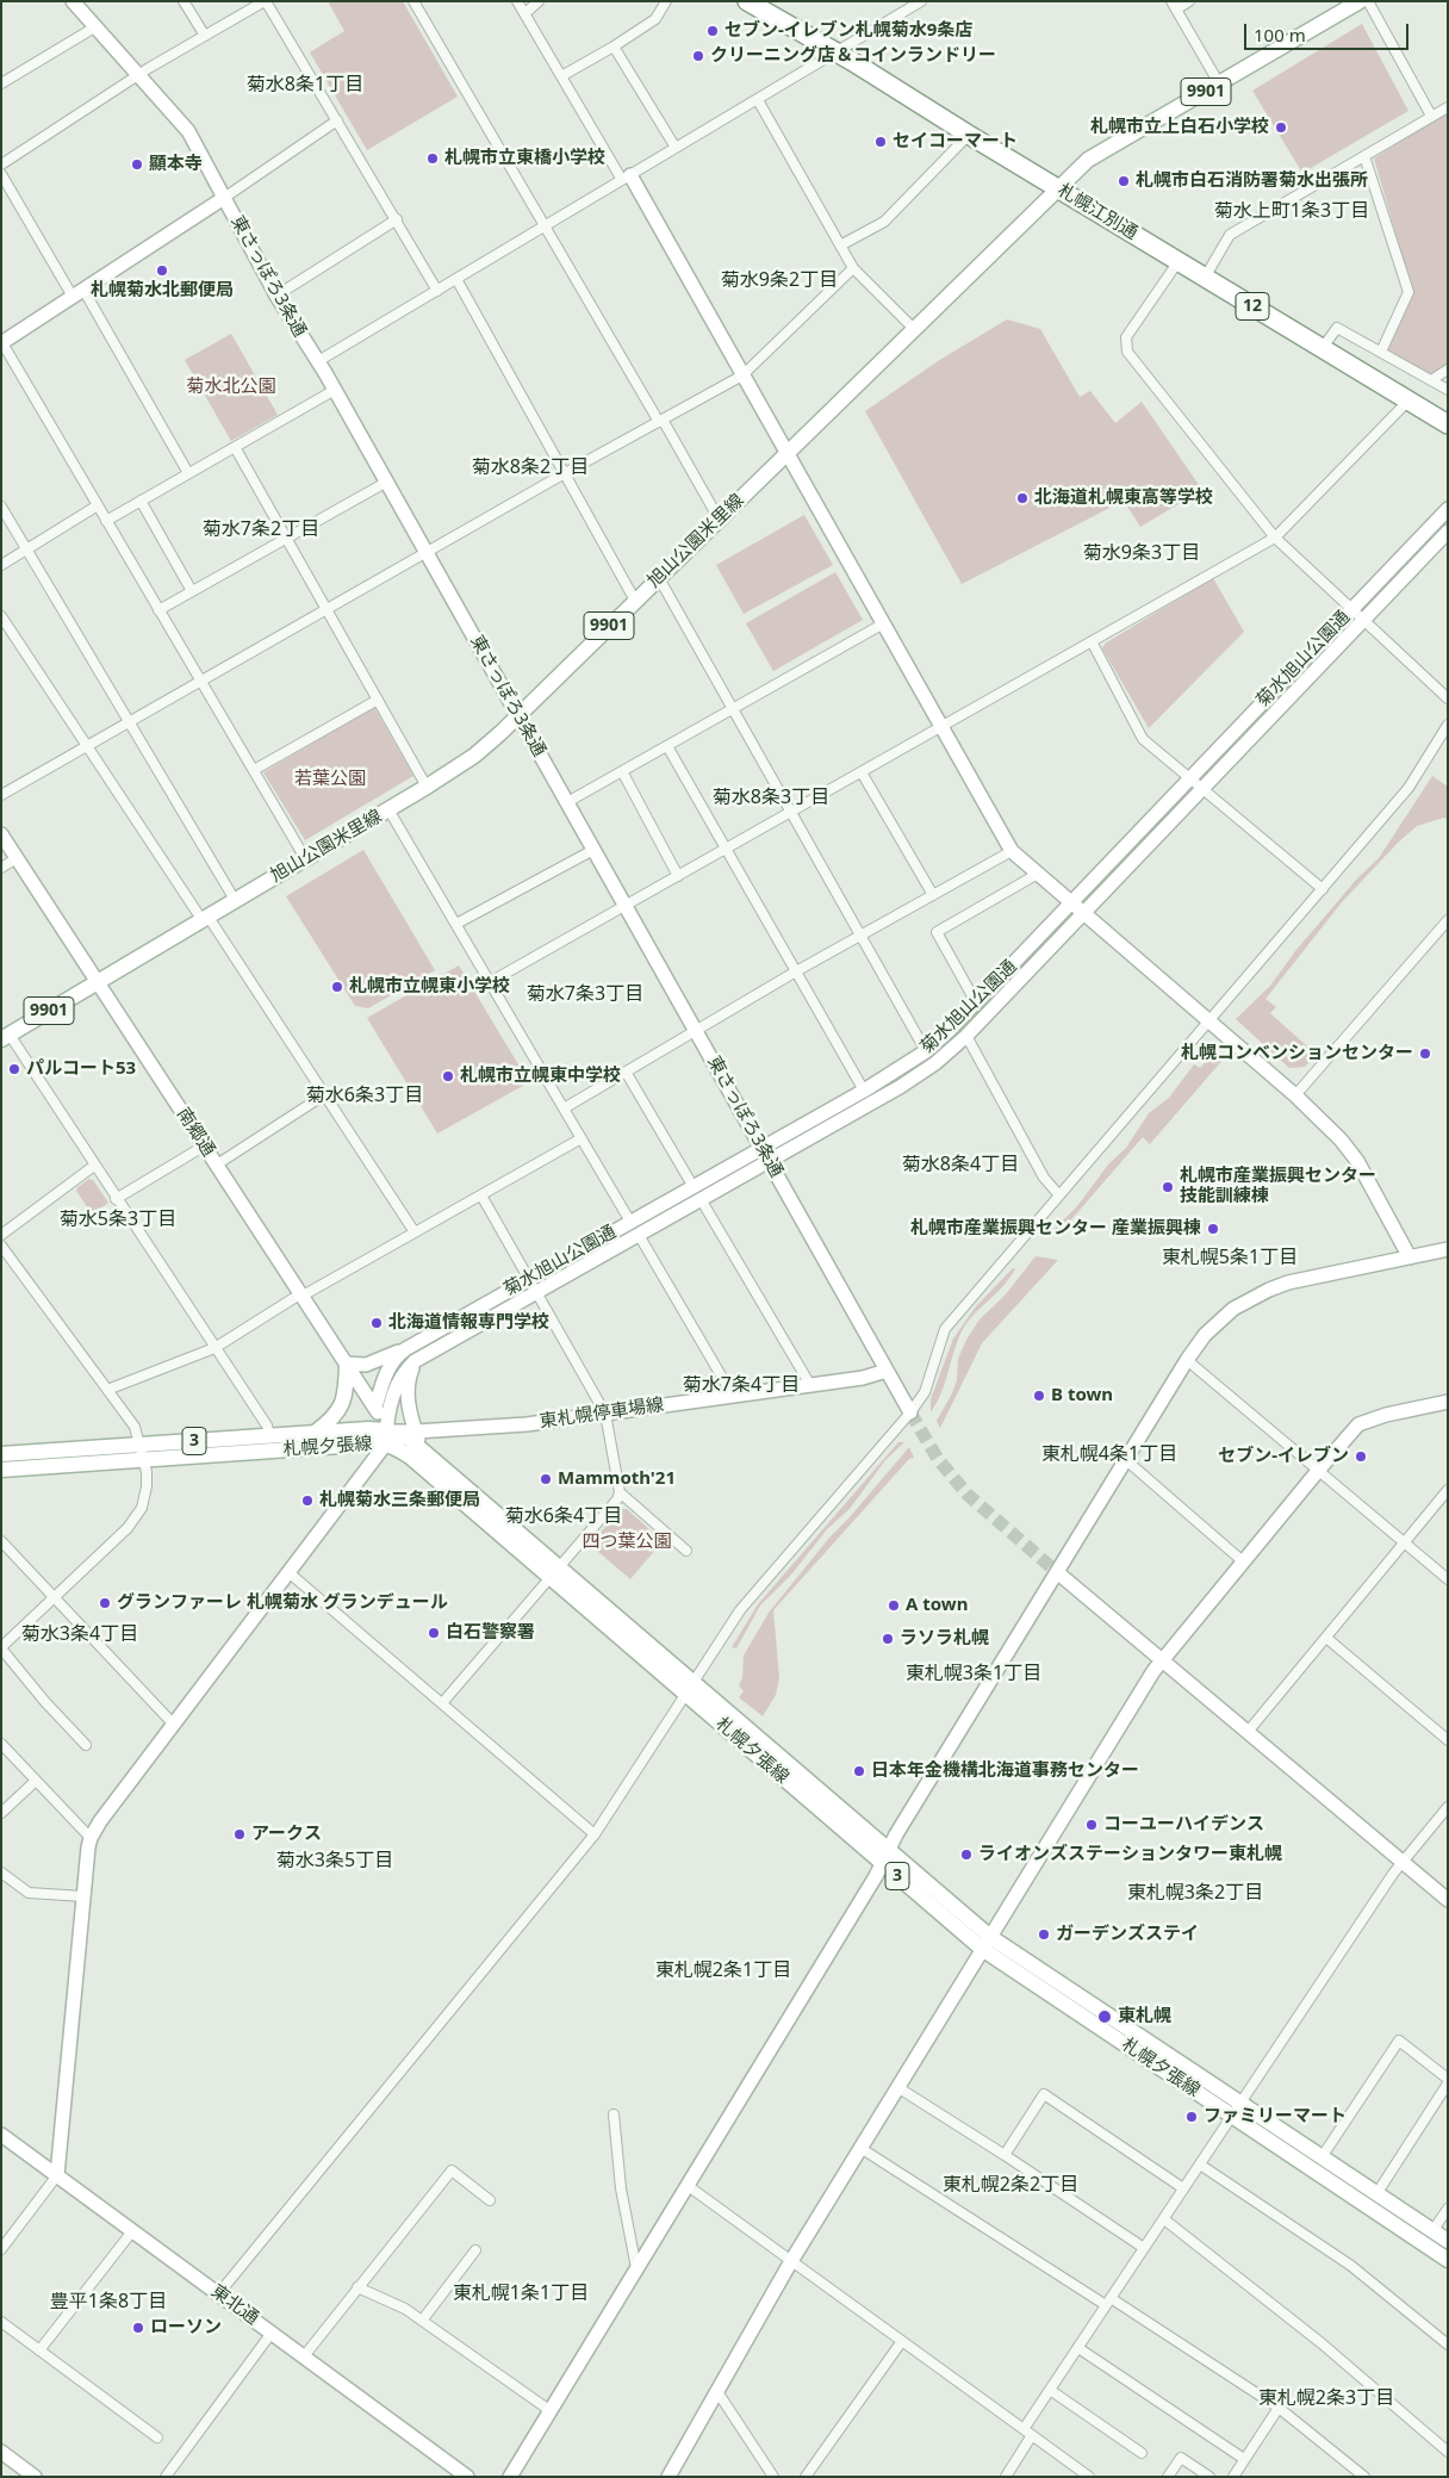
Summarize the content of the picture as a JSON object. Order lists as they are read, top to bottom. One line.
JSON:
{"streets":{"highway":["札幌江別通","12"],"main road":["9901","旭山公園米里線","3","札幌夕張線"],"street":["東さっぽろ3条通","菊水旭山公園通","南郷通","東札幌停車場線","東北通"]},"crossings":[["札幌江別通","旭山公園米里線"],["東さっぽろ3条通","旭山公園米里線"],["東さっぽろ3条通","菊水旭山公園通"],["東さっぽろ3条通","東札幌停車場線"],["旭山公園米里線","南郷通"],["菊水旭山公園通","南郷通"],["菊水旭山公園通","東札幌停車場線"],["菊水旭山公園通","札幌夕張線"],["南郷通","東札幌停車場線"],["南郷通","札幌夕張線"],["東札幌停車場線","札幌夕張線"]],"districts":["菊水8条1丁目","菊水上町1条3丁目","菊水9条2丁目","菊水8条2丁目","菊水7条2丁目","菊水9条3丁目","菊水8条3丁目","菊水7条3丁目","菊水6条3丁目","菊水8条4丁目","菊水5条3丁目","東札幌5条1丁目","菊水7条4丁目","東札幌4条1丁目","菊水6条4丁目","菊水3条4丁目","東札幌3条1丁目","菊水3条5丁目","東札幌3条2丁目","東札幌2条1丁目","東札幌2条2丁目","東札幌1条1丁目","豊平1条8丁目","東札幌2条3丁目"],"parks":["菊水北公園","若葉公園","四つ葉公園"],"places":["セブン-イレブン札幌菊水9条店","クリーニング店＆コインランドリー","札幌市立上白石小学校","セイコーマート","札幌市立東橋小学校","顯本寺","札幌市白石消防署菊水出張所","札幌菊水北郵便局","北海道札幌東高等学校","札幌市立幌東小学校","札幌コンベンションセンター","パルコート53","札幌市立幌東中学校","札幌市産業振興センター 技能訓練棟","札幌市産業振興センター 産業振興棟","北海道情報専門学校","B town","セブン-イレブン","Mammoth'21","札幌菊水三条郵便局","グランファーレ 札幌菊水 グランデュール","A town","白石警察署","ラソラ札幌","日本年金機構北海道事務センター","コーユーハイデンス","アークス","ライオンズステーションタワー東札幌","ガーデンズステイ","東札幌","ファミリーマート","ローソン"],"scale_bar":"100 m"}
